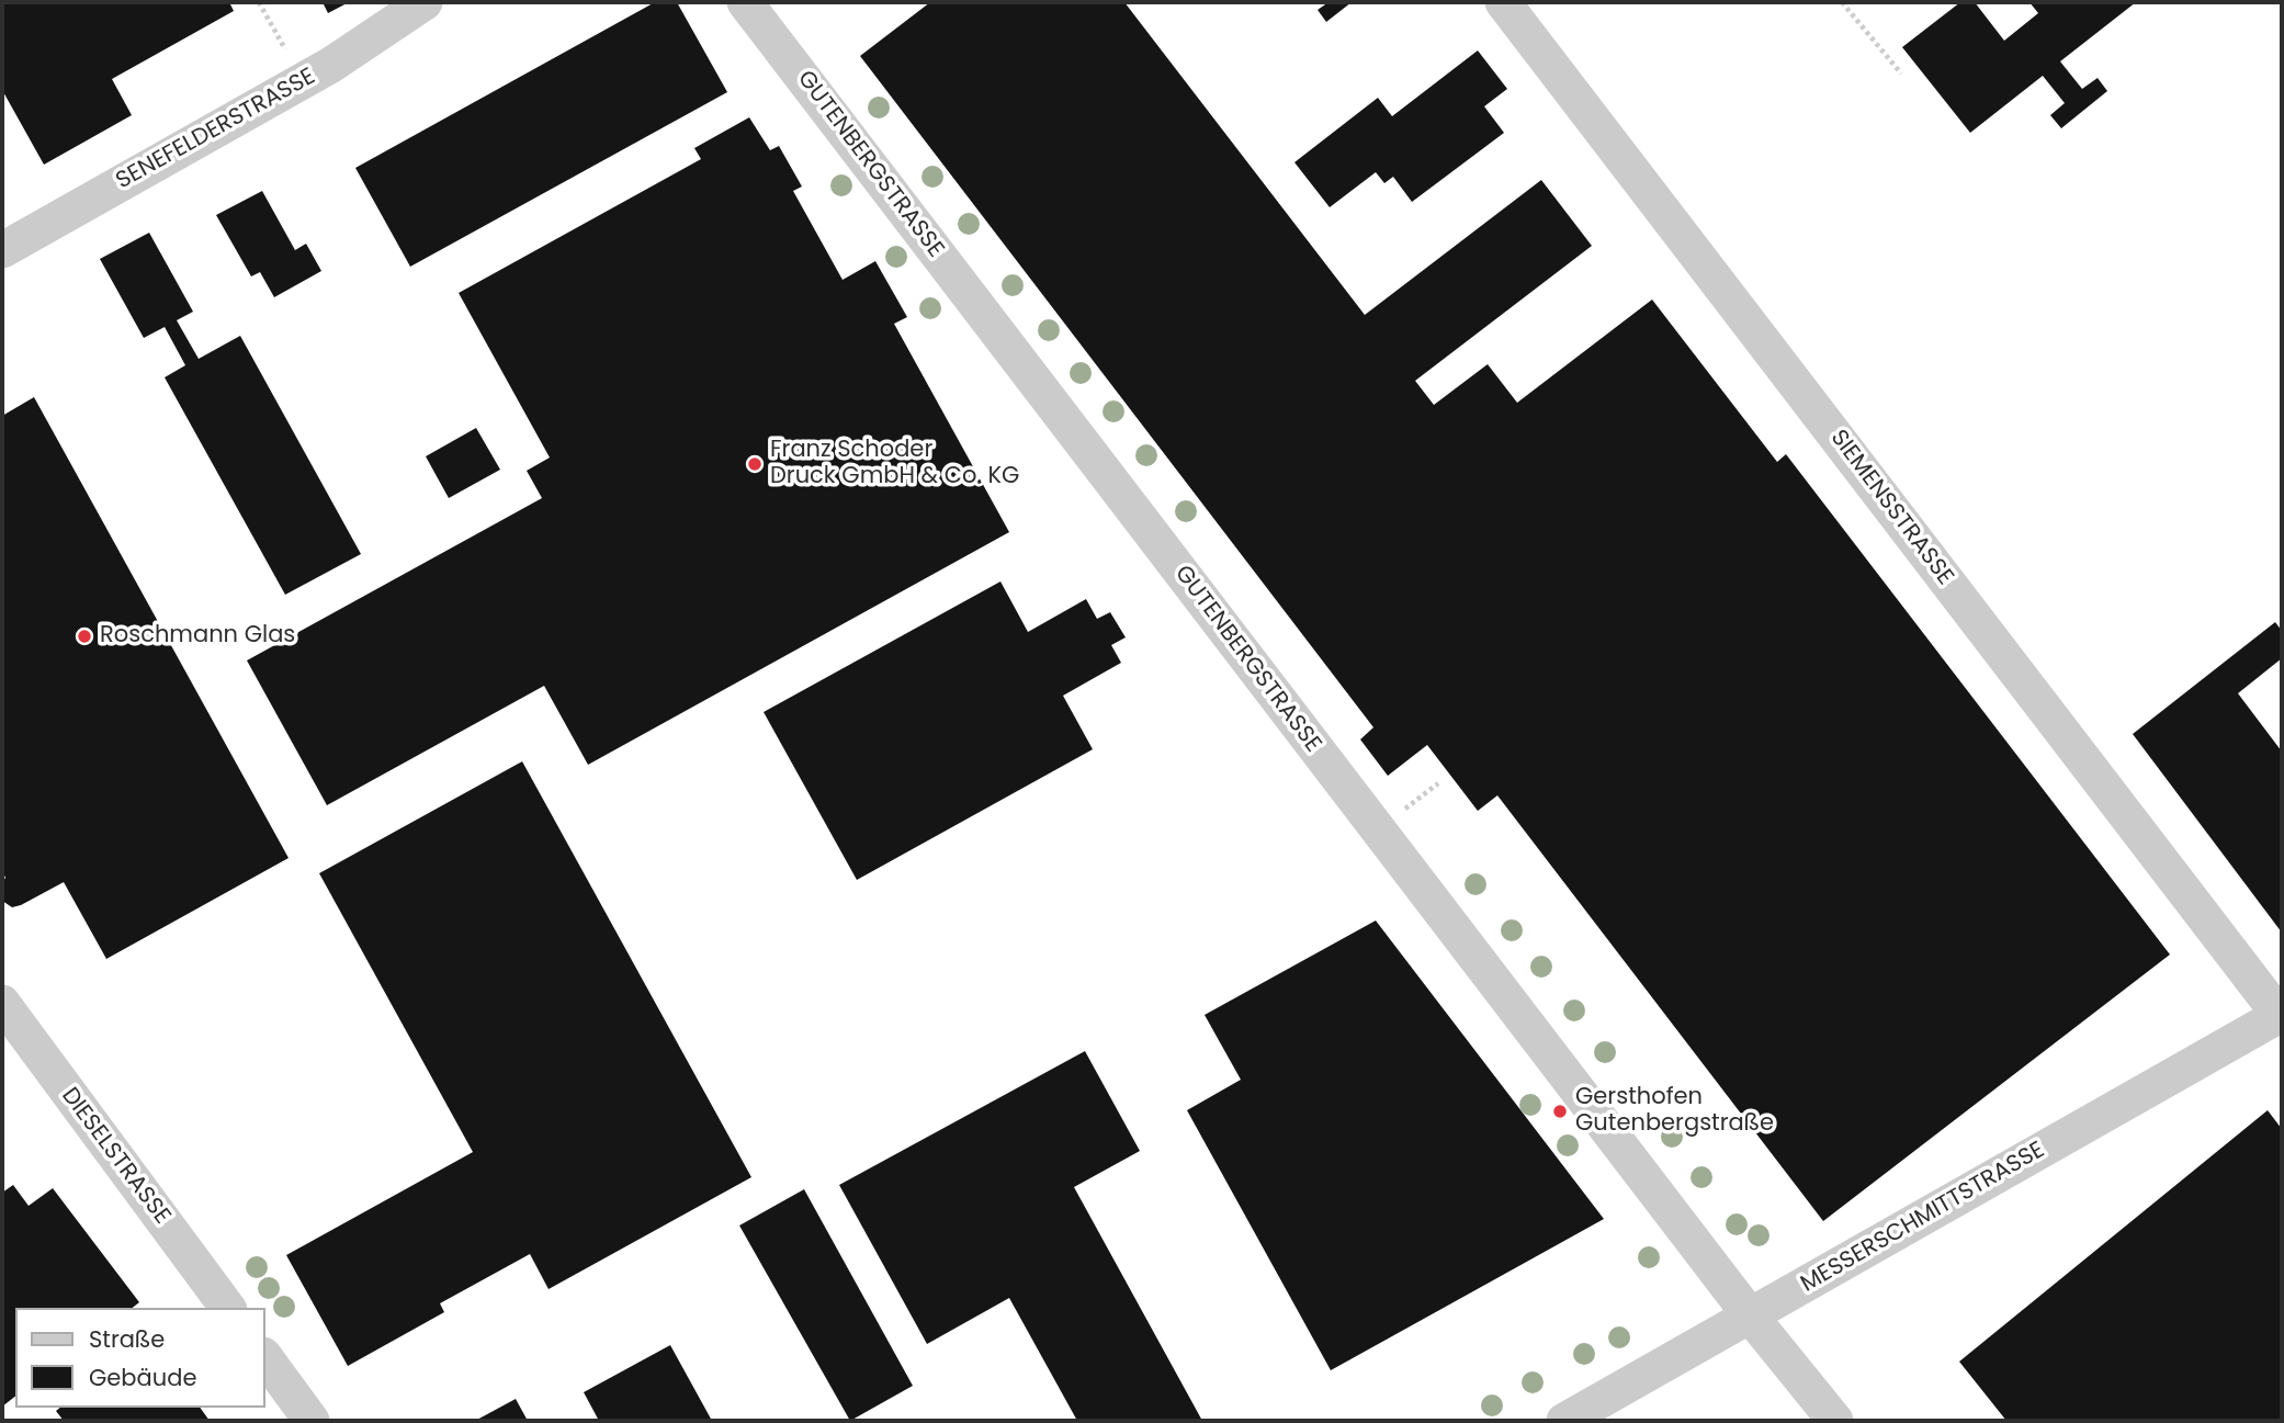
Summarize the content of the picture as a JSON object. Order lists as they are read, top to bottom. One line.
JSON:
{"streets":{"street":["SENEFELDERSTRASSE","GUTENBERGSTRASSE","SIEMENSSTRASSE","DIESELSTRASSE","MESSERSCHMITTSTRASSE"]},"crossings":[["GUTENBERGSTRASSE","MESSERSCHMITTSTRASSE"],["SIEMENSSTRASSE","MESSERSCHMITTSTRASSE"]],"places":["Franz Schoder Druck GmbH & Co. KG","Roschmann Glas","Gersthofen Gutenbergstraße"],"legend":["Straße","Gebäude"]}
